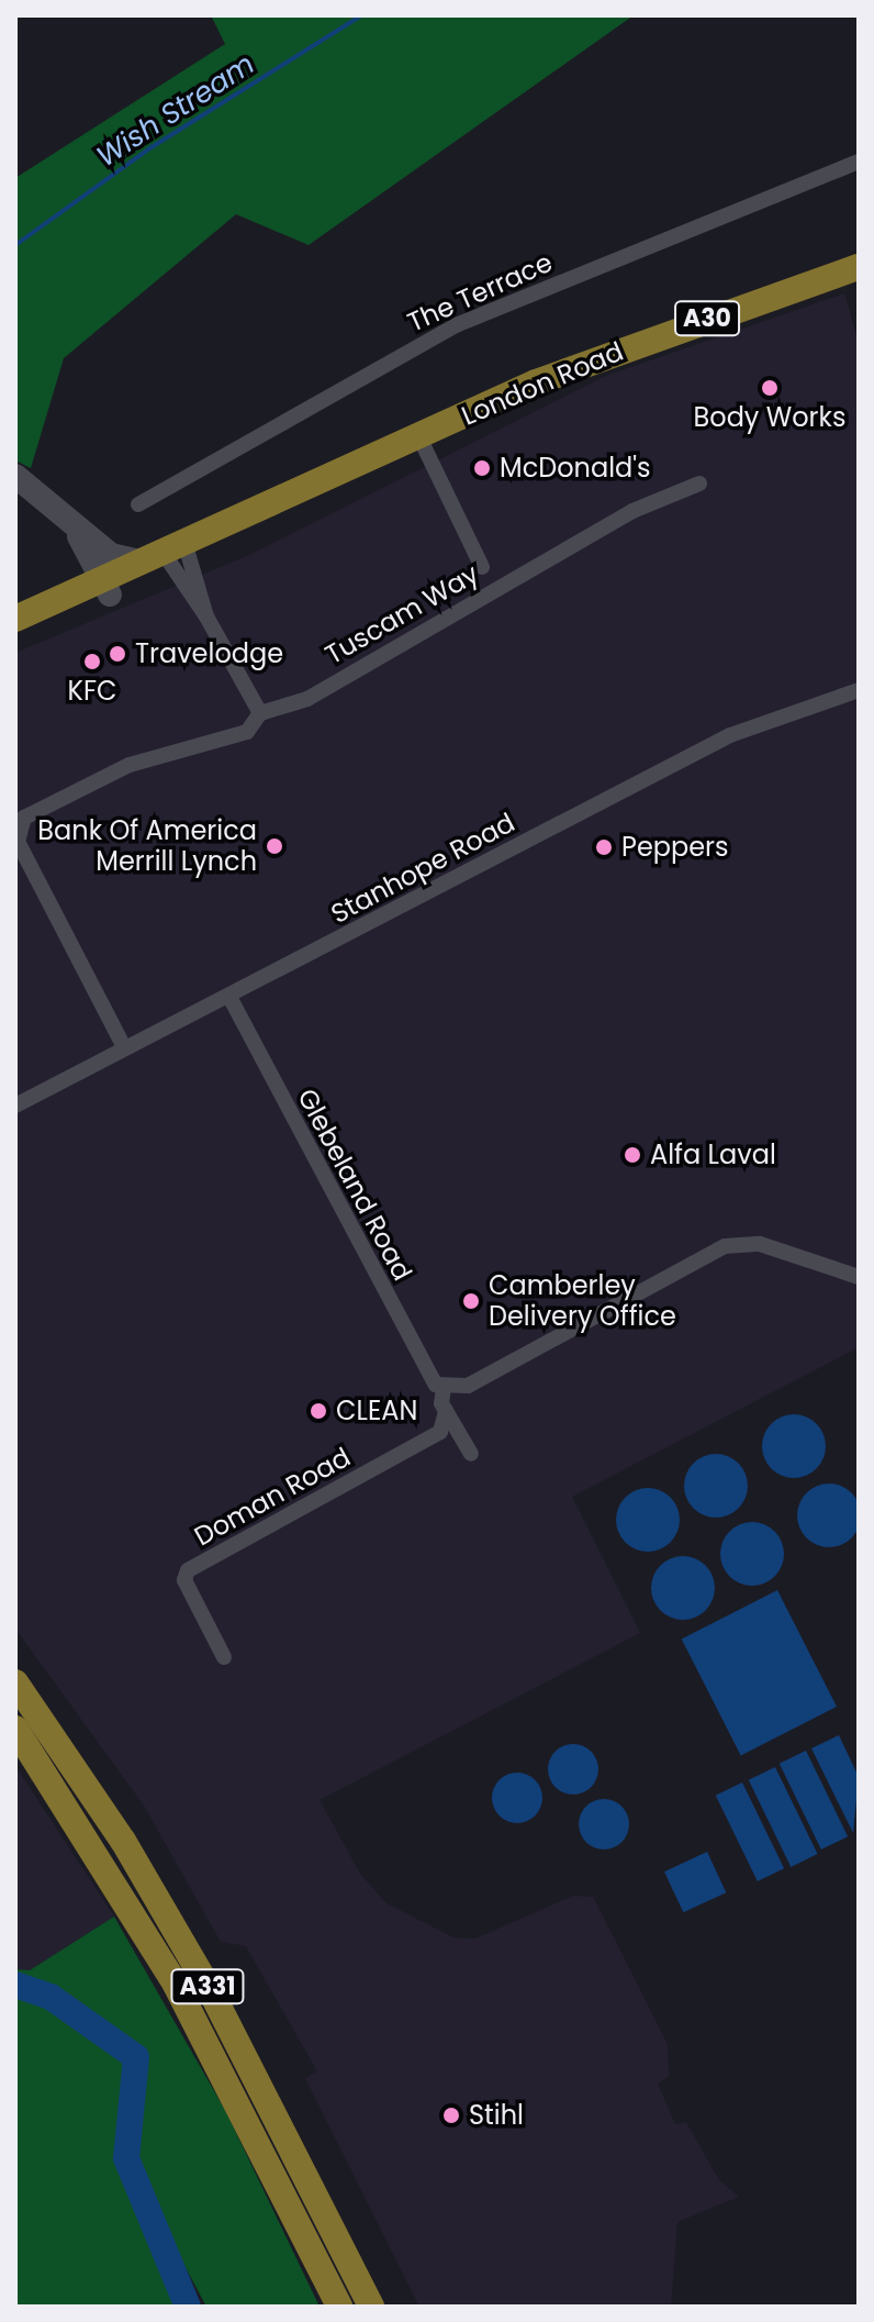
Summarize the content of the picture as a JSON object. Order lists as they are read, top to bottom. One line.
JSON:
{"streets":{"main road":["A30","London Road","A331"],"street":["The Terrace","Tuscam Way","Stanhope Road","Glebeland Road","Doman Road"]},"crossings":[["Tuscam Way","Stanhope Road"],["Stanhope Road","Glebeland Road"]],"water":["Wish Stream"],"places":["Body Works","McDonald's","Travelodge","KFC","Bank Of America Merrill Lynch","Peppers","Alfa Laval","Camberley Delivery Office","CLEAN","Stihl"]}
